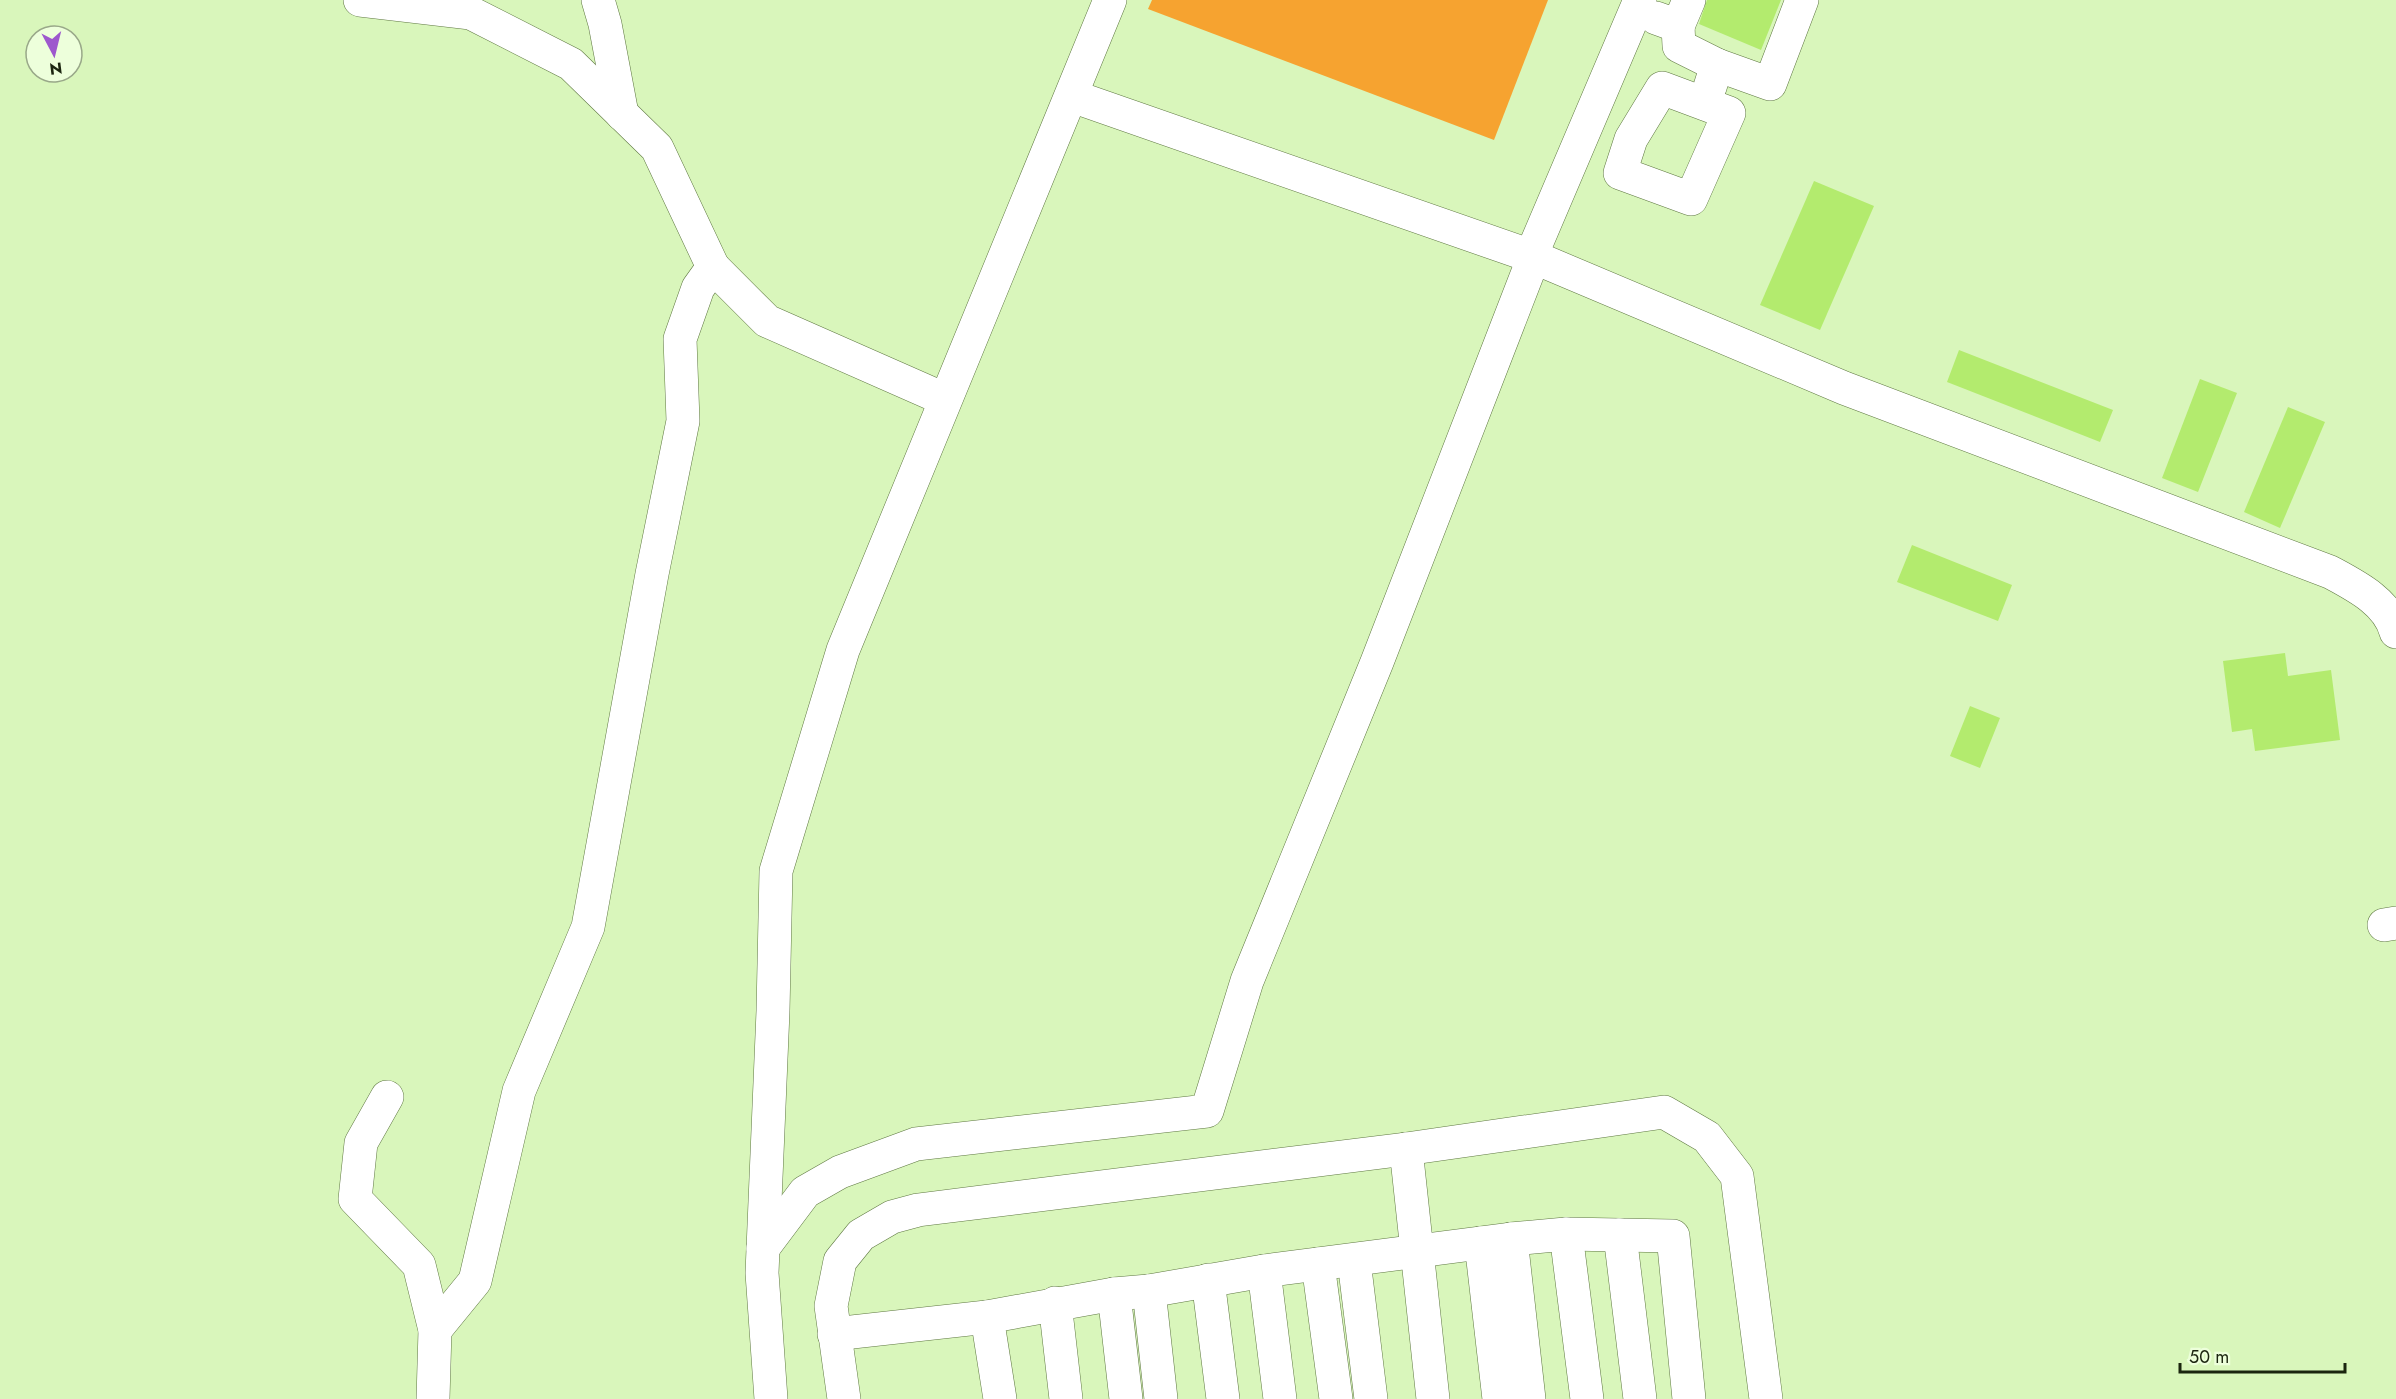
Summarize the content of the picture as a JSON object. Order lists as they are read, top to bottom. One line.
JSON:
{"scale_bar":"50 m","north":"bottom"}
